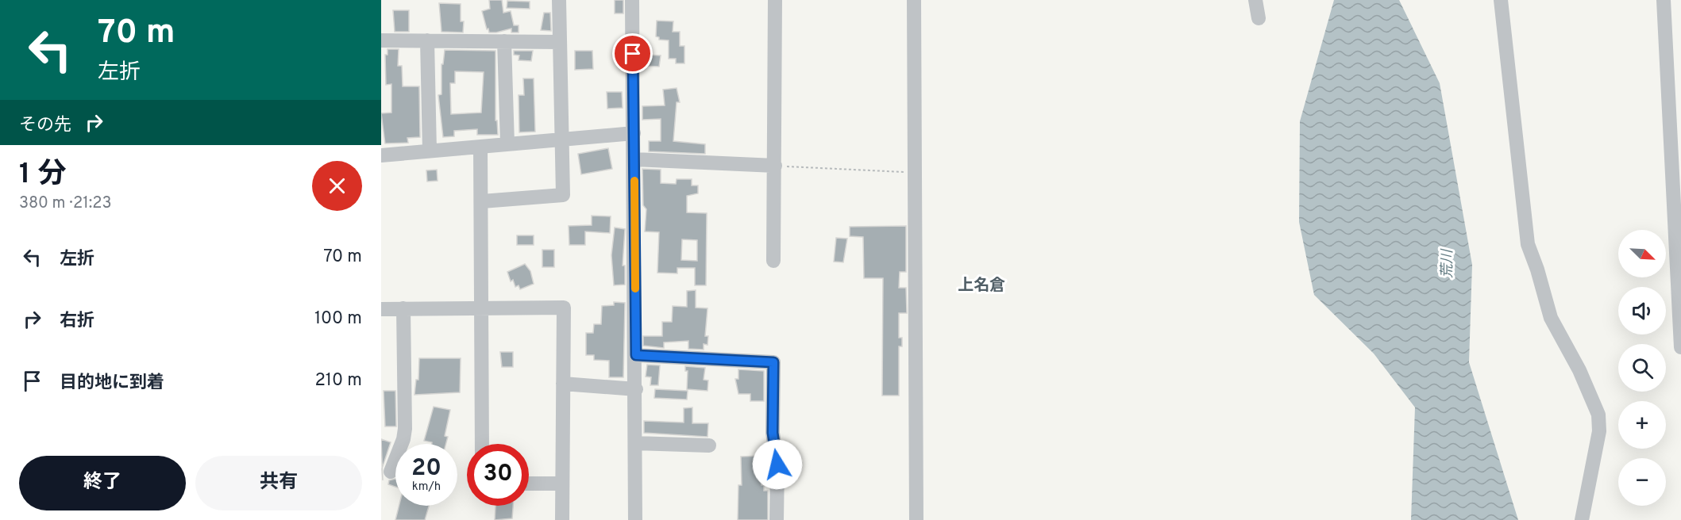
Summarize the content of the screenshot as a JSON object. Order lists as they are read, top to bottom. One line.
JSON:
{"districts":["上名倉"],"water":["荒川"],"north":"bottom right","page":{"turn":["70 m","左折"],"then":"その先","heading":["1 分","380 m · 21:23"],"list":[{"name":"左折","value":"70 m"},{"name":"右折","value":"100 m"},{"name":"目的地に到着","value":"210 m"}],"map_buttons":["+","−"],"speed":"20 km/h","limit":"30","buttons":["終了","共有"]}}
